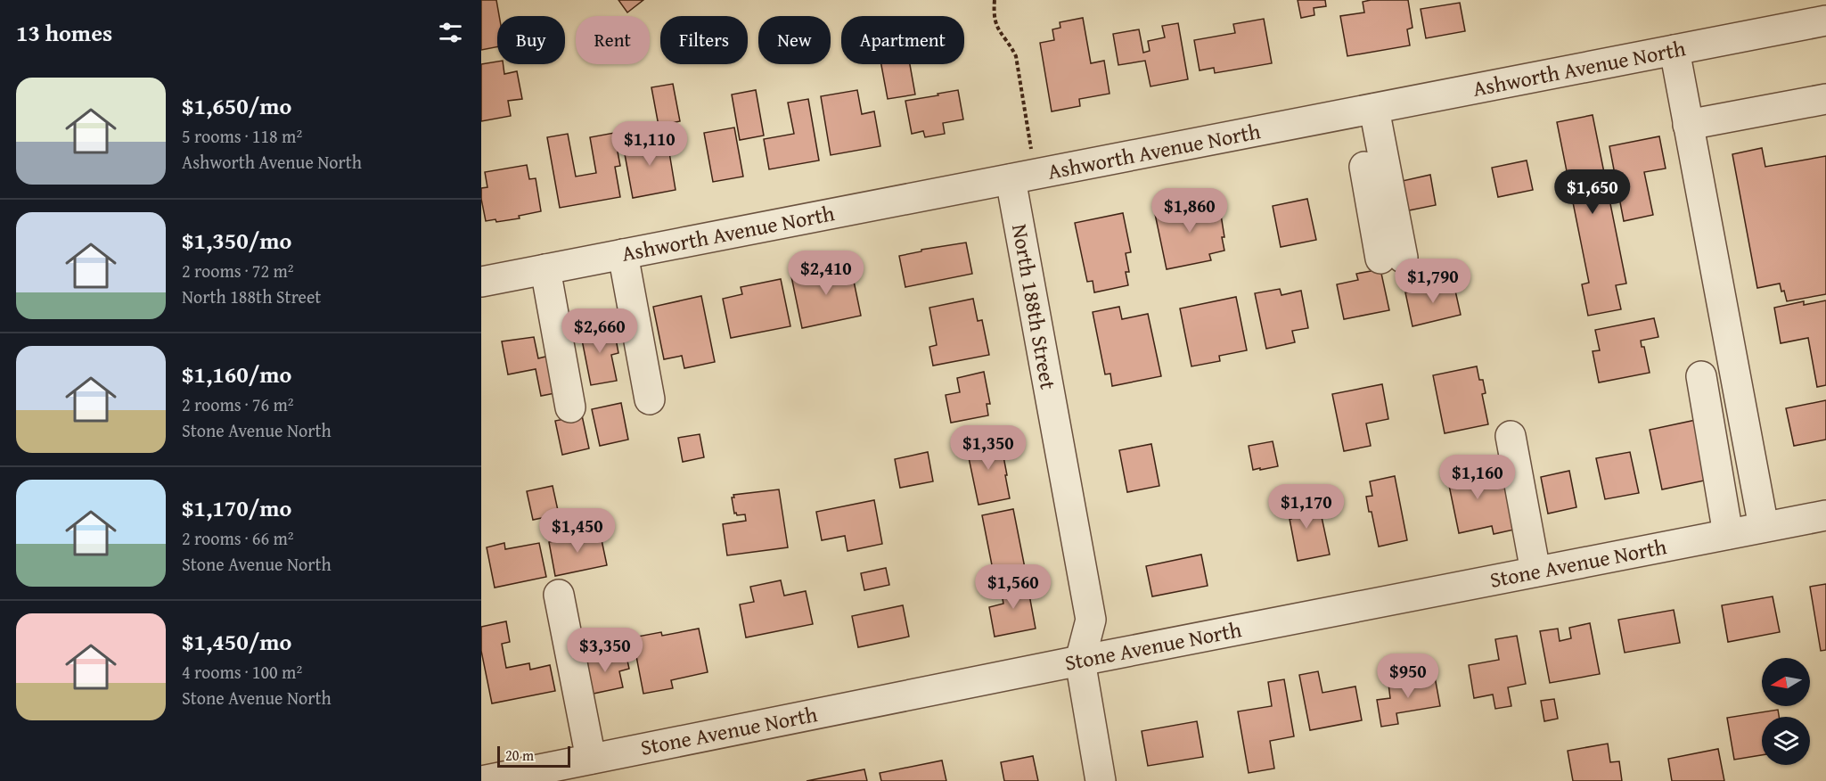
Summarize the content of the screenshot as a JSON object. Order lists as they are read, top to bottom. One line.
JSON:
{"streets":{"street":["Ashworth Avenue North","North 188th Street","Stone Avenue North"]},"crossings":[["Ashworth Avenue North","North 188th Street"],["North 188th Street","Stone Avenue North"]],"scale_bar":"20 m","north":"left","page":{"heading":"13 homes","chip":["Buy","Rent","Filters","New","Apartment"],"list":[{"name":"$1,650/mo","note":"5 rooms · 118 m² · Ashworth Avenue North"},{"name":"$1,350/mo","note":"2 rooms · 72 m² · North 188th Street"},{"name":"$1,160/mo","note":"2 rooms · 76 m² · Stone Avenue North"},{"name":"$1,170/mo","note":"2 rooms · 66 m² · Stone Avenue North"},{"name":"$1,450/mo","note":"4 rooms · 100 m² · Stone Avenue North"}],"price":["$1,110","$1,650","$1,860","$2,410","$1,790","$2,660","$1,350","$1,160","$1,170","$1,450","$1,560","$3,350","$950"],"scale":"20 m"}}
